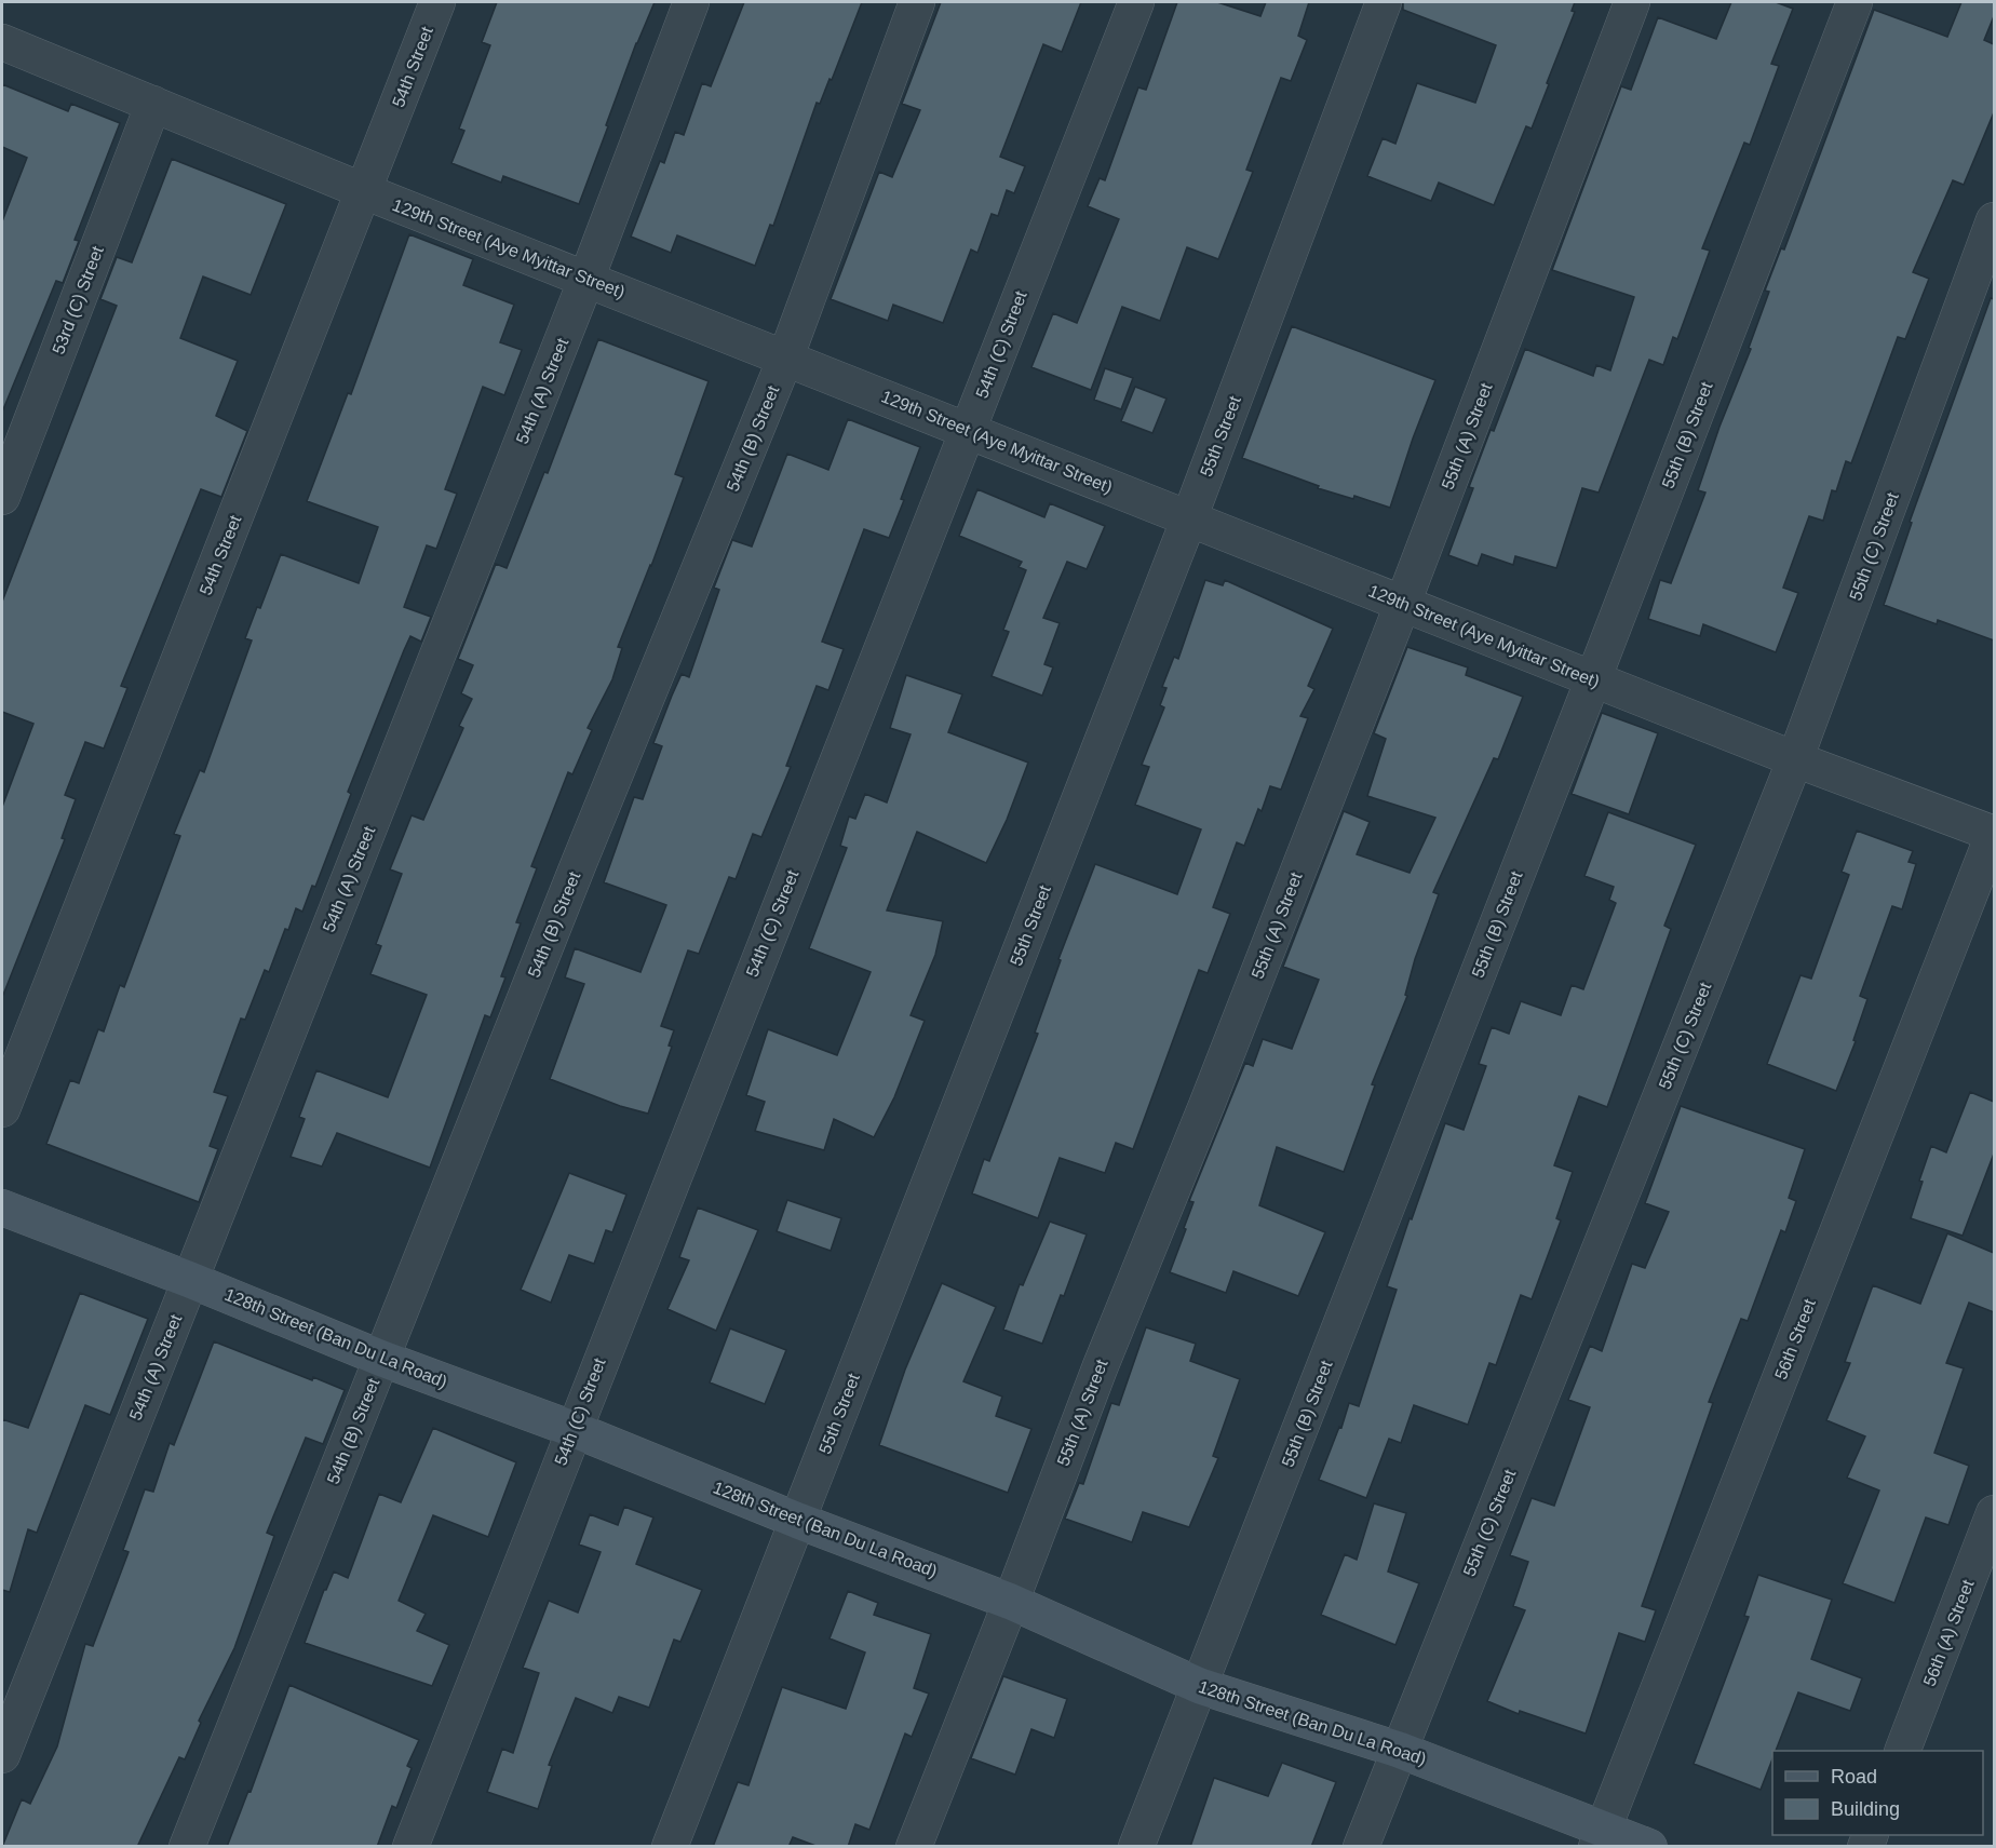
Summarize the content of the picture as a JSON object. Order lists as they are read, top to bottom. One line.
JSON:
{"streets":{"street":["54th Street","129th Street (Aye Myittar Street)","53rd (C) Street","54th (C) Street","54th (A) Street","55th (B) Street","55th Street","55th (A) Street","54th (B) Street","55th (C) Street","128th Street (Ban Du La Road)","56th Street","56th (A) Street"]},"crossings":[["54th Street","129th Street (Aye Myittar Street)"],["129th Street (Aye Myittar Street)","53rd (C) Street"],["129th Street (Aye Myittar Street)","54th (C) Street"],["129th Street (Aye Myittar Street)","54th (A) Street"],["129th Street (Aye Myittar Street)","55th (B) Street"],["129th Street (Aye Myittar Street)","55th Street"],["129th Street (Aye Myittar Street)","55th (A) Street"],["129th Street (Aye Myittar Street)","54th (B) Street"],["129th Street (Aye Myittar Street)","55th (C) Street"],["129th Street (Aye Myittar Street)","56th Street"],["54th (C) Street","128th Street (Ban Du La Road)"],["54th (A) Street","128th Street (Ban Du La Road)"],["55th (B) Street","128th Street (Ban Du La Road)"],["55th Street","128th Street (Ban Du La Road)"],["55th (A) Street","128th Street (Ban Du La Road)"],["54th (B) Street","128th Street (Ban Du La Road)"],["55th (C) Street","128th Street (Ban Du La Road)"],["128th Street (Ban Du La Road)","56th Street"]],"legend":["Road","Building"]}
